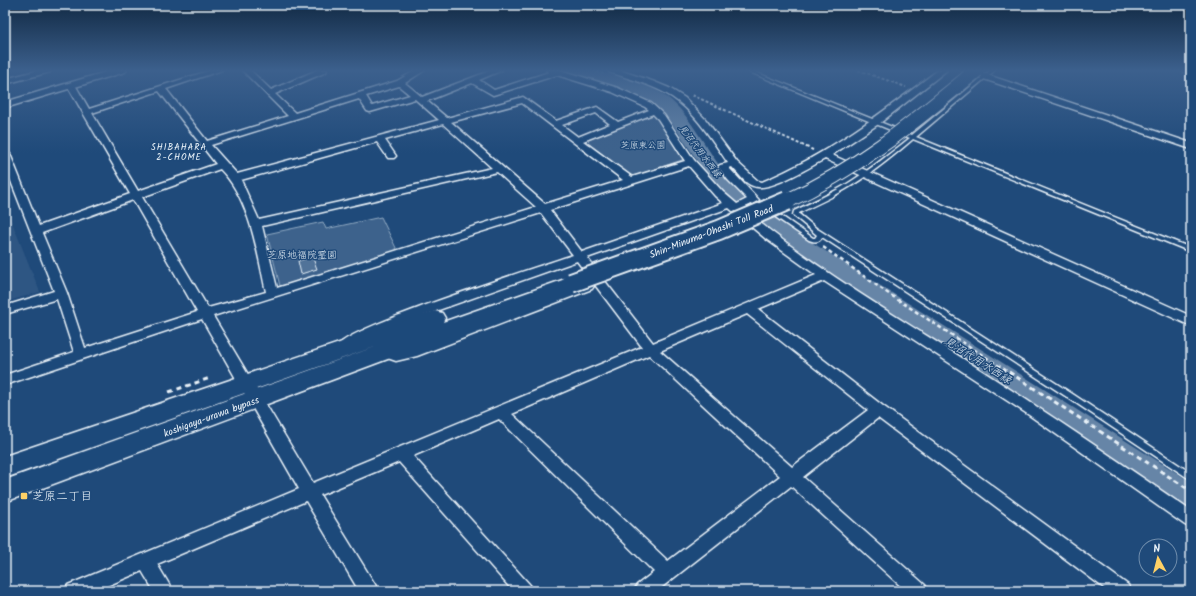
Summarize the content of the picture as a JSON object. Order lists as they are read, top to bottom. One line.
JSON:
{"streets":{"highway":["Shin-Minuma-Ohashi Toll Road","koshigaya-urawa bypass"]},"crossings":[["Shin-Minuma-Ohashi Toll Road","koshigaya-urawa bypass"]],"districts":["SHIBAHARA 2-CHOME"],"water":["見沼代用水西縁"],"parks":["芝原東公園","芝原地福院霊園"],"places":{"transit":["芝原二丁目"]},"north":"top"}
